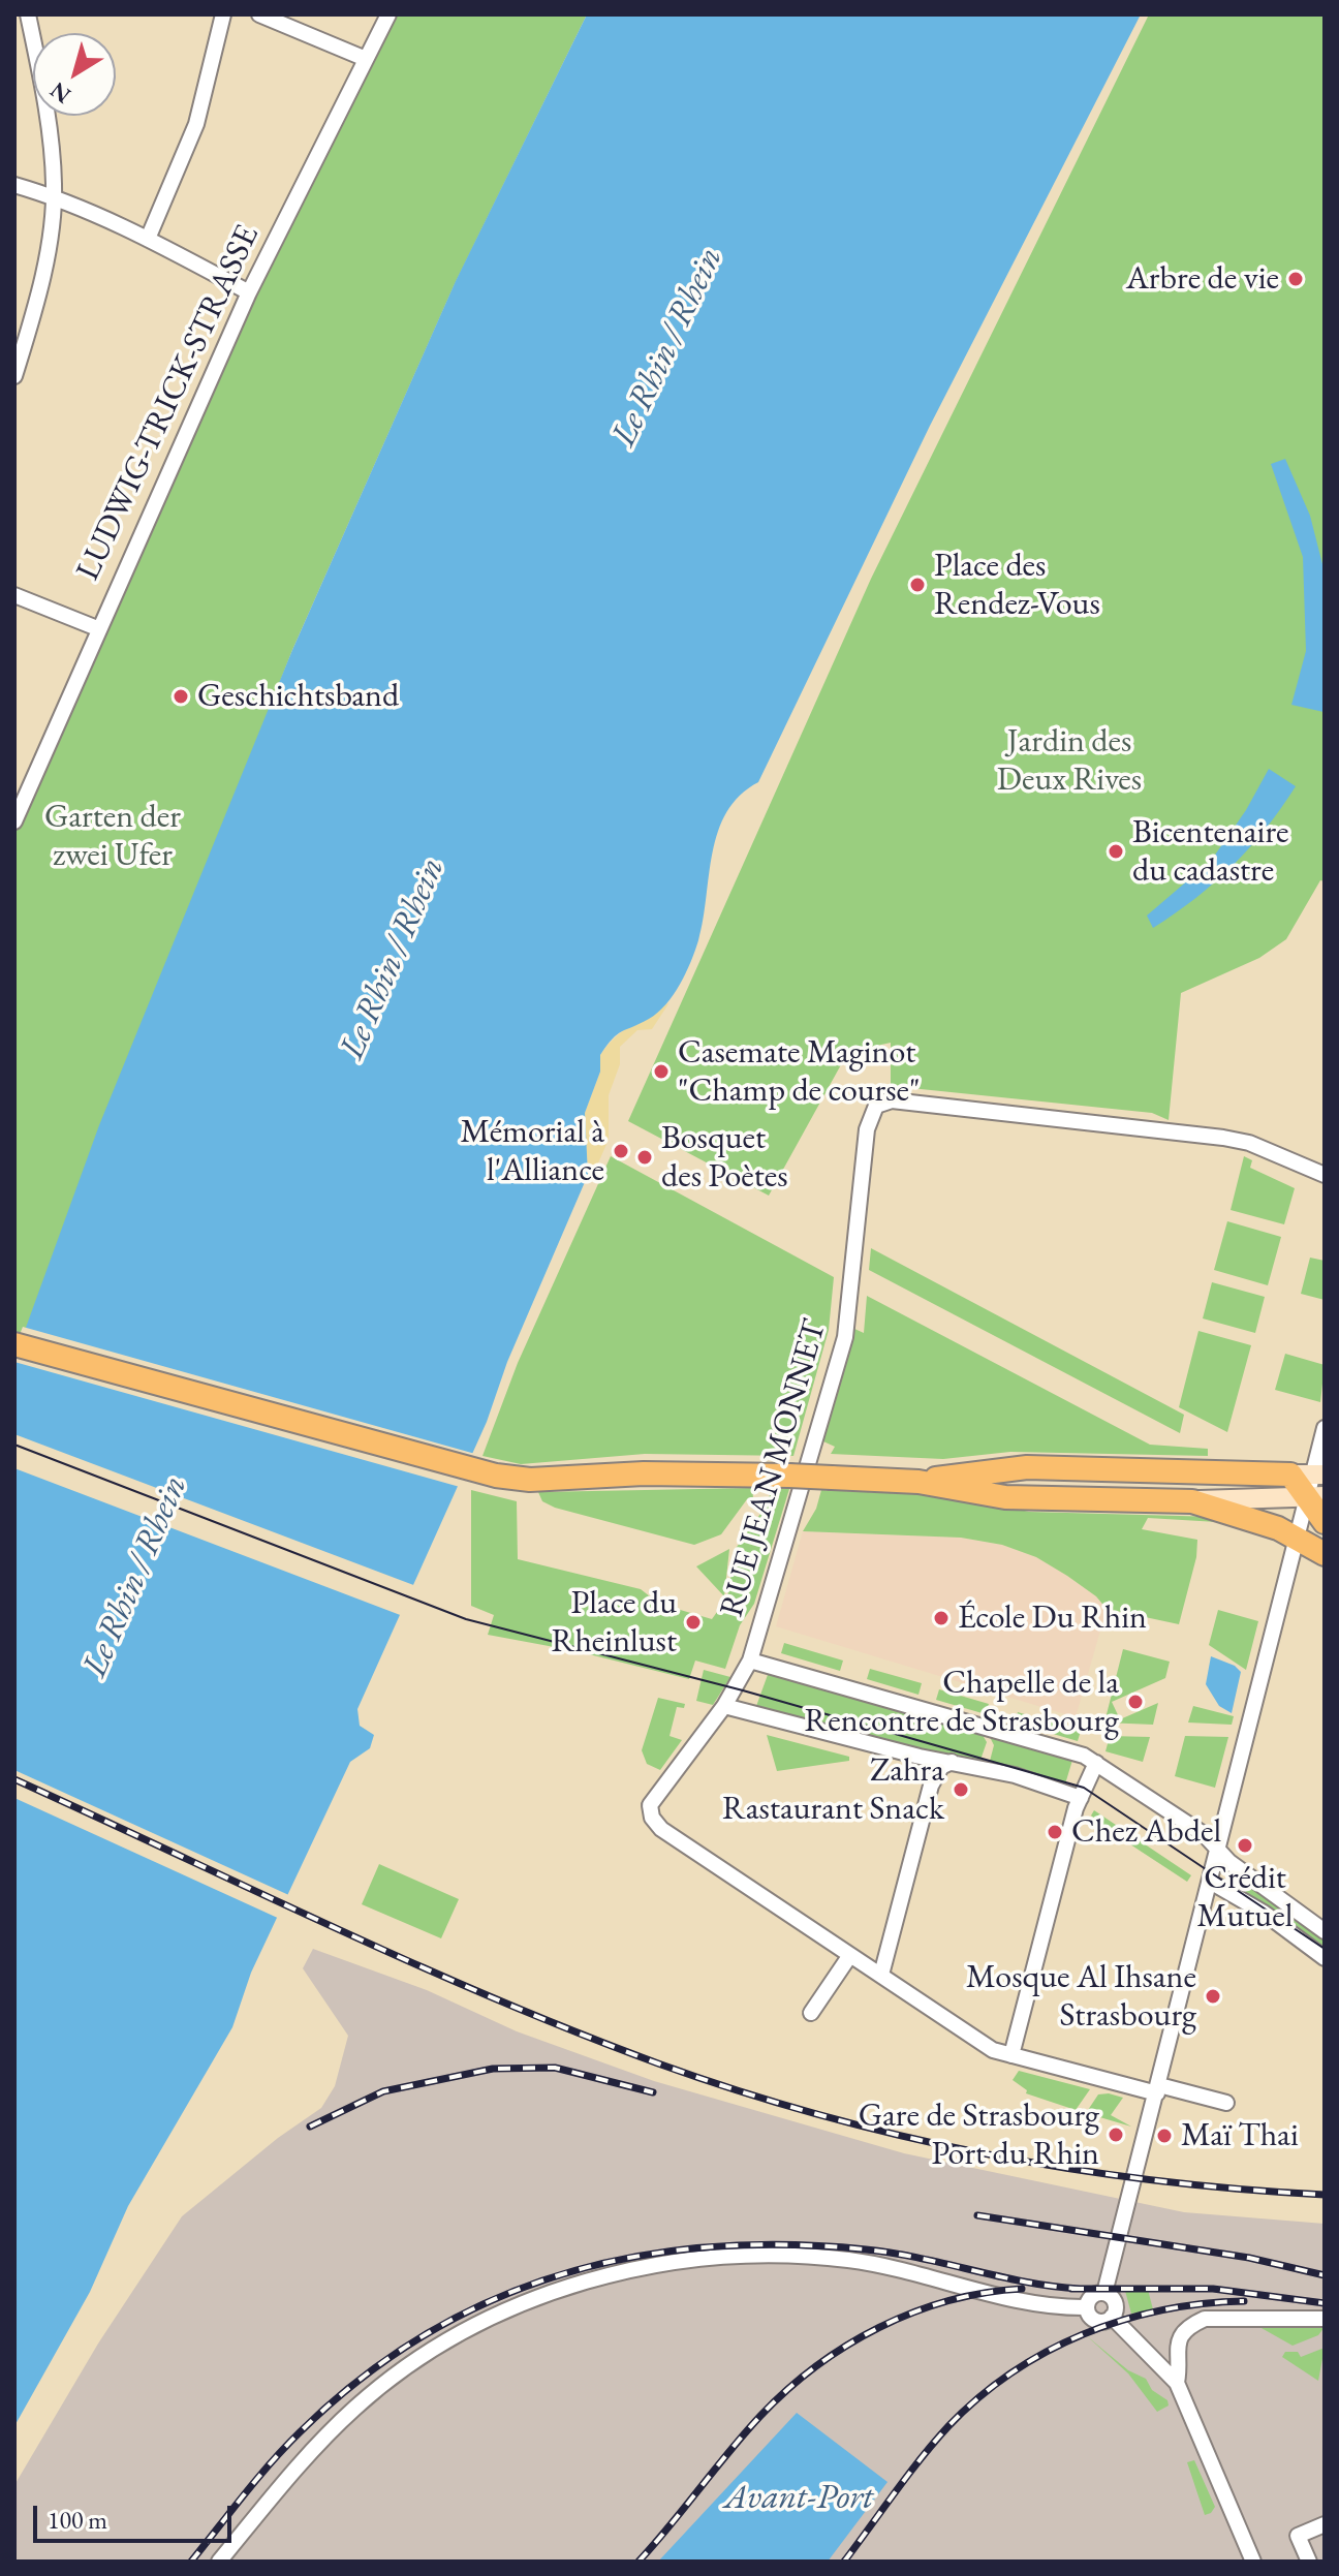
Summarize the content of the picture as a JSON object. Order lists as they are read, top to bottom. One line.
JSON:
{"streets":{"street":["LUDWIG-TRICK-STRASSE","RUE JEAN MONNET"]},"water":["Le Rhin / Rhein","Avant-Port"],"parks":["Jardin des Deux Rives","Garten der zwei Ufer"],"places":["Arbre de vie","Place des Rendez-Vous","Geschichtsband","Bicentenaire du cadastre","Casemate Maginot \"Champ de course\"","Mémorial à l'Alliance","Bosquet des Poètes","École Du Rhin","Place du Rheinlust","Chapelle de la Rencontre de Strasbourg","Zahra Rastaurant Snack","Chez Abdel","Crédit Mutuel","Mosque Al Ihsane Strasbourg","Gare de Strasbourg Port du Rhin","Maï Thai"],"scale_bar":"100 m","north":"bottom left"}
